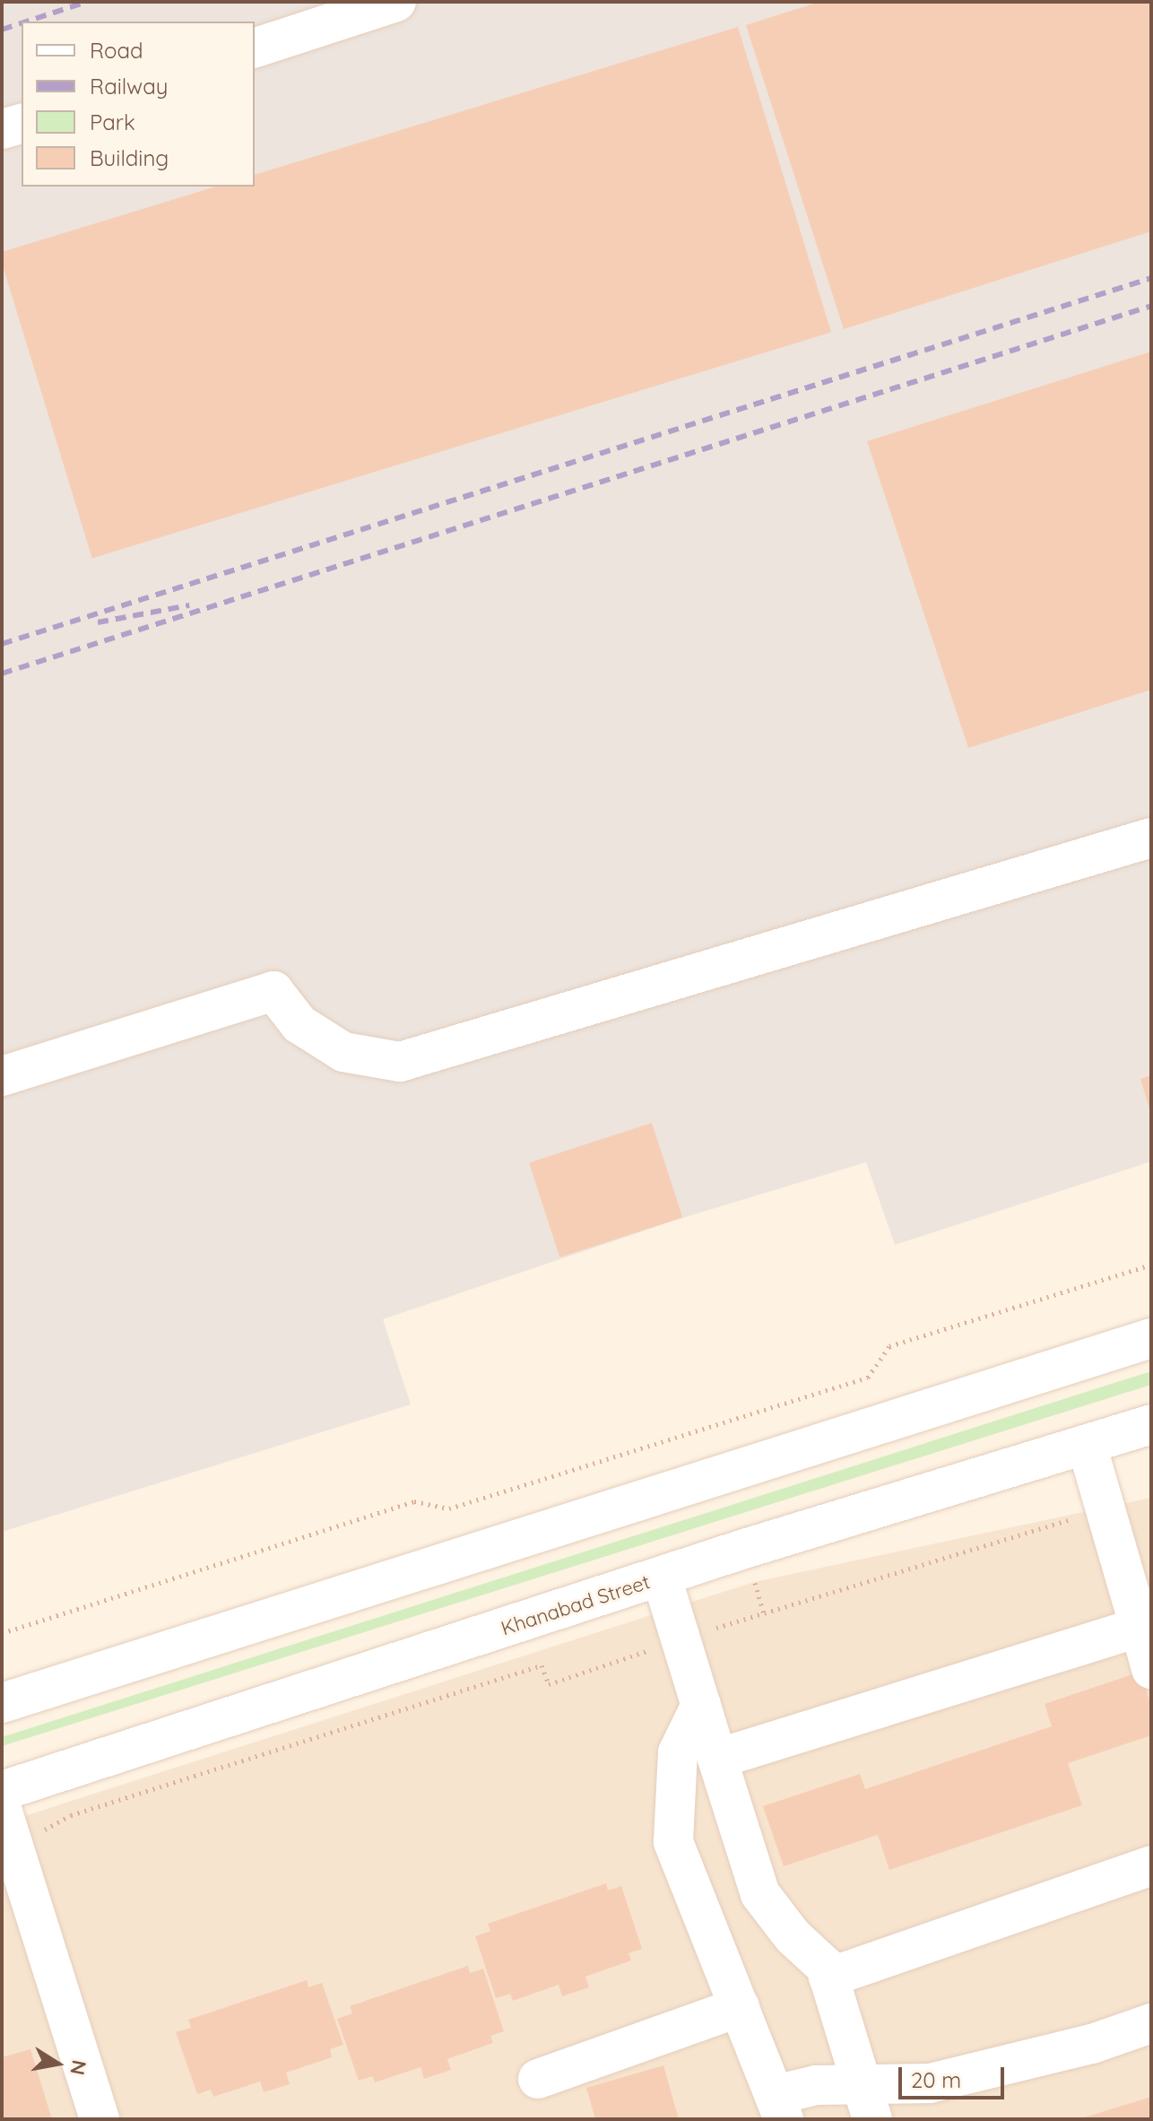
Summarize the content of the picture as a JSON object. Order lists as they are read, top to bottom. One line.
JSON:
{"streets":{"street":["Khanabad Street"]},"legend":["Road","Railway","Park","Building"],"scale_bar":"20 m","north":"right"}
